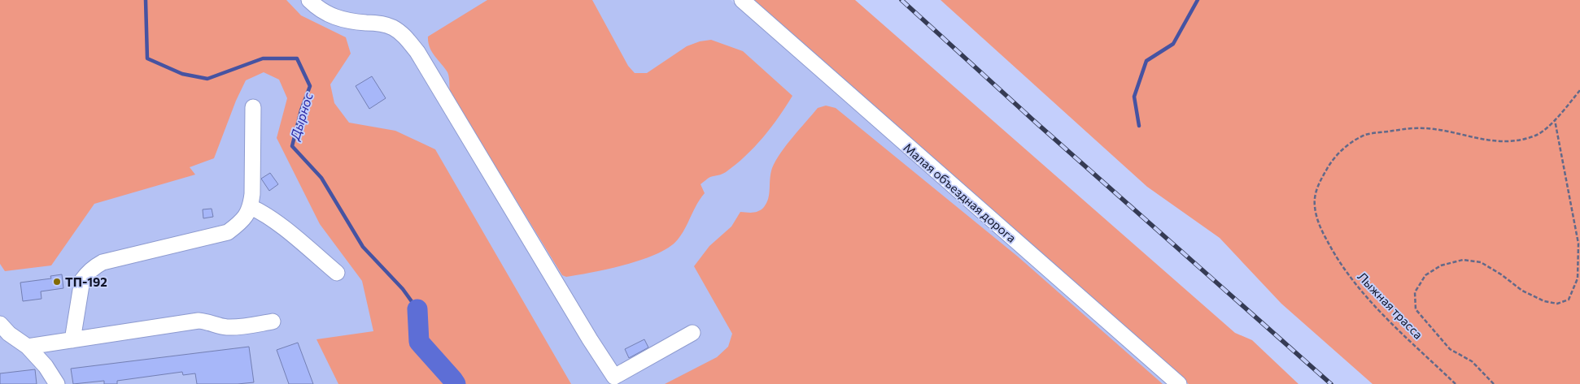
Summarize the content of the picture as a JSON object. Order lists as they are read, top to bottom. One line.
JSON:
{"streets":{"street":["Малая объездная дорога"],"path":["Лыжная трасса"]},"water":["Дырнос"],"places":["ТП-192"]}
